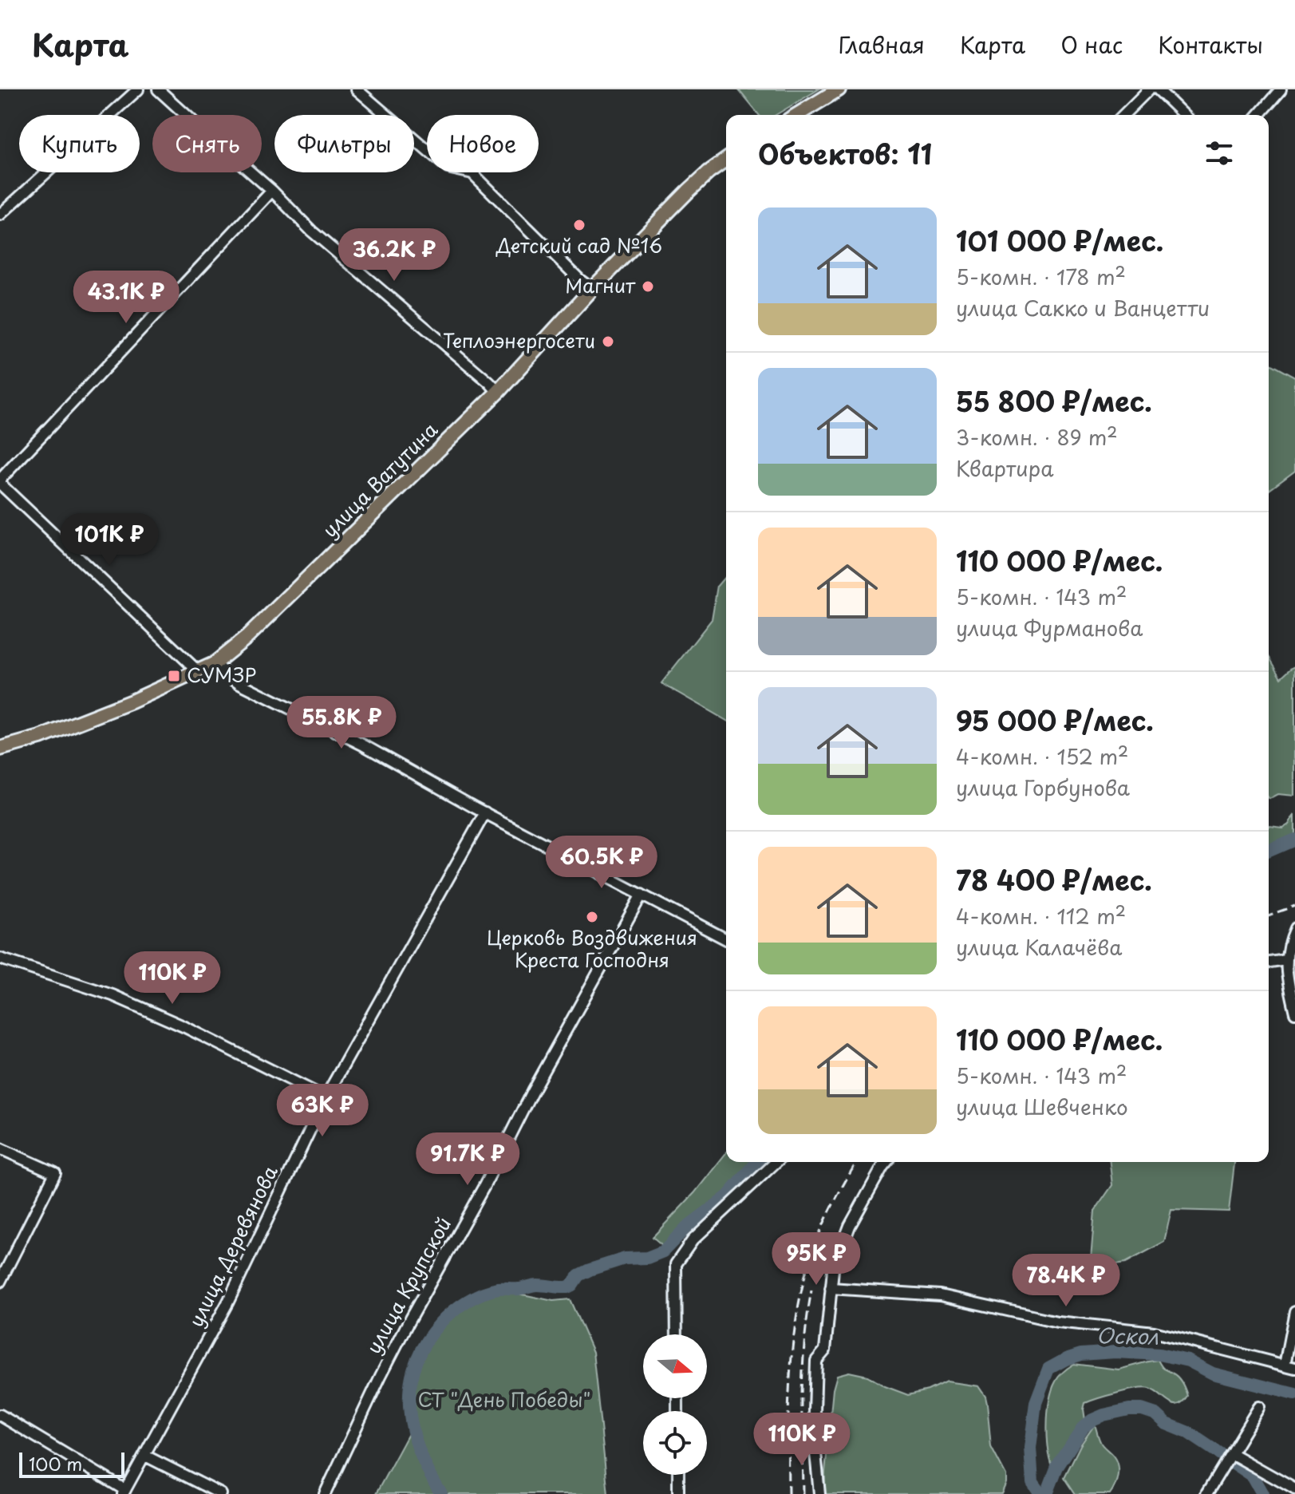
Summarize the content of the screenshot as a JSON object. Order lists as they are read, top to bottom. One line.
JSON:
{"streets":{"main road":["улица Ватутина"],"street":["улица Деревянова","улица Крупской"]},"water":["Оскол"],"parks":["СТ \"День Победы\""],"places":{"other":["Детский сад №16","Магнит","Теплоэнергосети","Церковь Воздвижения Креста Господня"],"transit":["СУМЗР"]},"scale_bar":"100 m","north":"right","page":{"header":"Карта","nav":["Главная","Карта","О нас","Контакты"],"chip":["Купить","Снять","Фильтры","Новое"],"heading":"Объектов: 11","list":[{"name":"101 000 ₽/мес.","note":"5-комн. · 178 m² · улица Сакко и Ванцетти"},{"name":"55 800 ₽/мес.","note":"3-комн. · 89 m² · Квартира"},{"name":"110 000 ₽/мес.","note":"5-комн. · 143 m² · улица Фурманова"},{"name":"95 000 ₽/мес.","note":"4-комн. · 152 m² · улица Горбунова"},{"name":"78 400 ₽/мес.","note":"4-комн. · 112 m² · улица Калачёва"},{"name":"110 000 ₽/мес.","note":"5-комн. · 143 m² · улица Шевченко"}],"price":["36.2K ₽","43.1K ₽","101K ₽","55.8K ₽","60.5K ₽","110K ₽","63K ₽","91.7K ₽","95K ₽","78.4K ₽","110K ₽"],"scale":"100 m"}}
